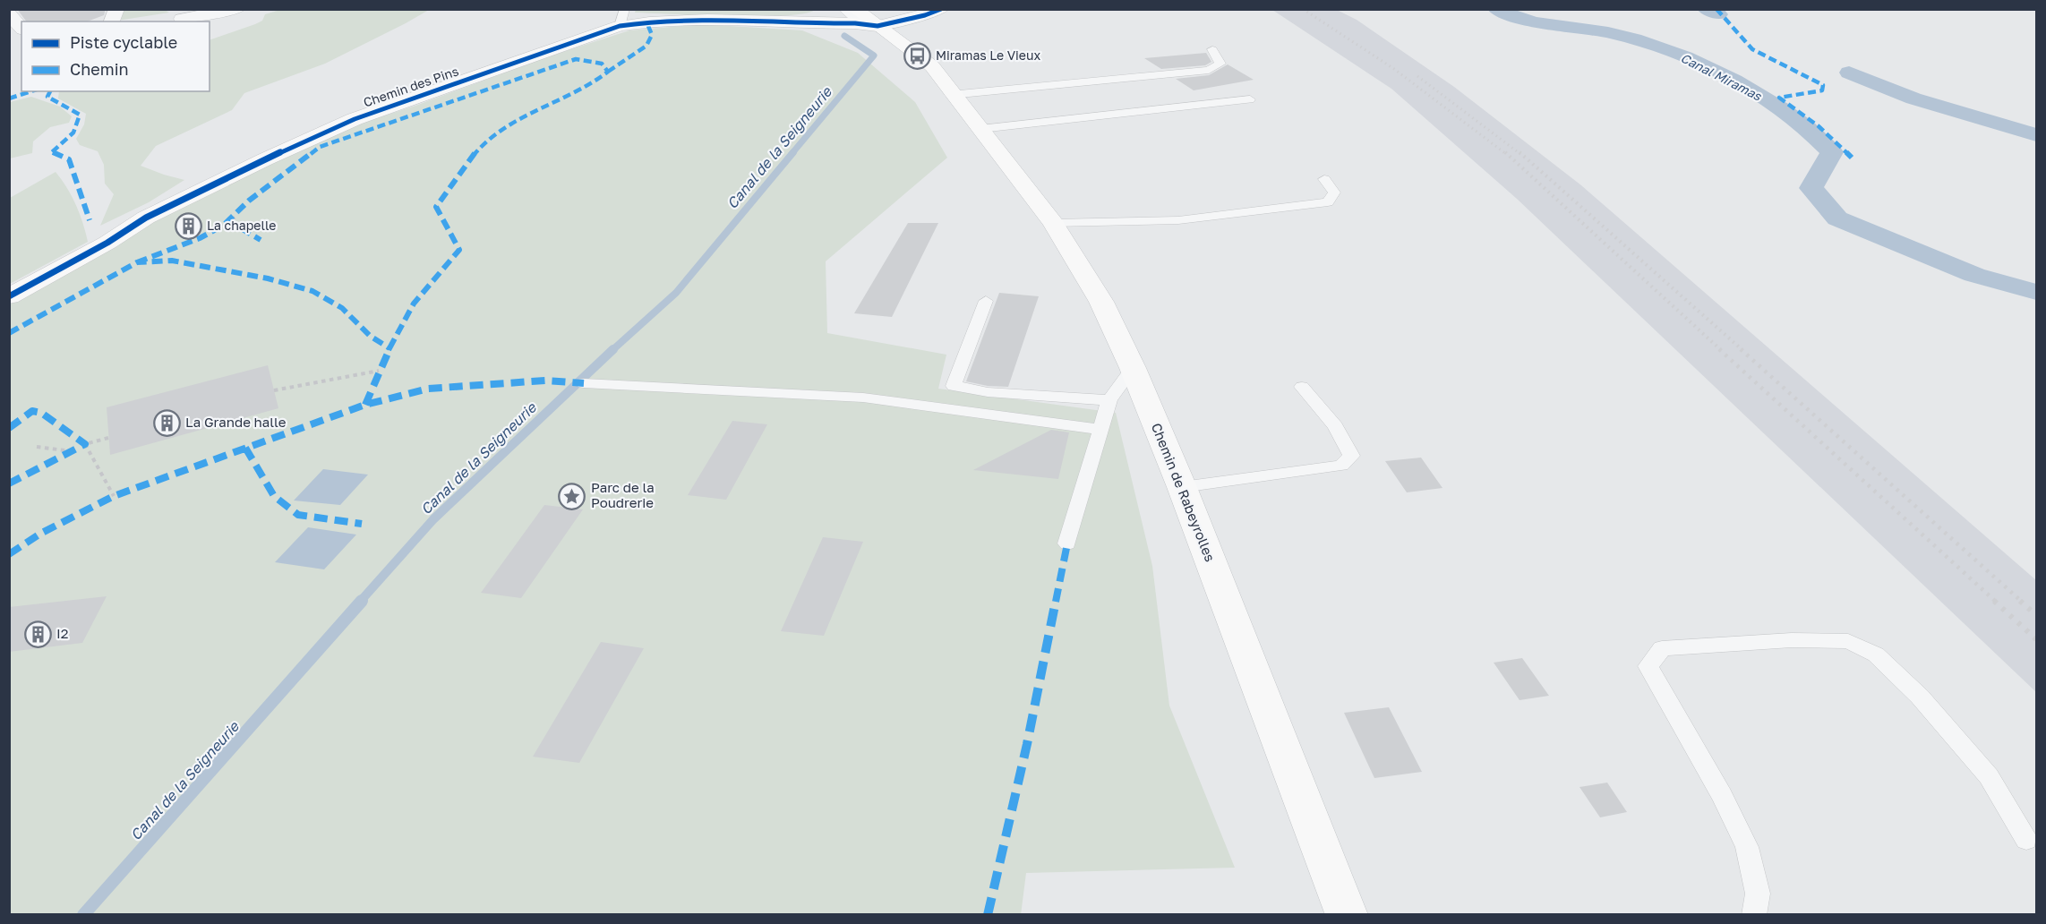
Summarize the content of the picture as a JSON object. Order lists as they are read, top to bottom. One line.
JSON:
{"streets":{"main road":["Chemin des Pins","Chemin de Rabeyrolles"]},"crossings":[["Chemin des Pins","Chemin de Rabeyrolles"]],"water":["Canal Miramas","Canal de la Seigneurie"],"places":{"bus stop":["Miramas Le Vieux"],"building":["La chapelle","La Grande halle","I2"],"place":["Parc de la Poudrerie"]},"legend":["Piste cyclable","Chemin"]}
